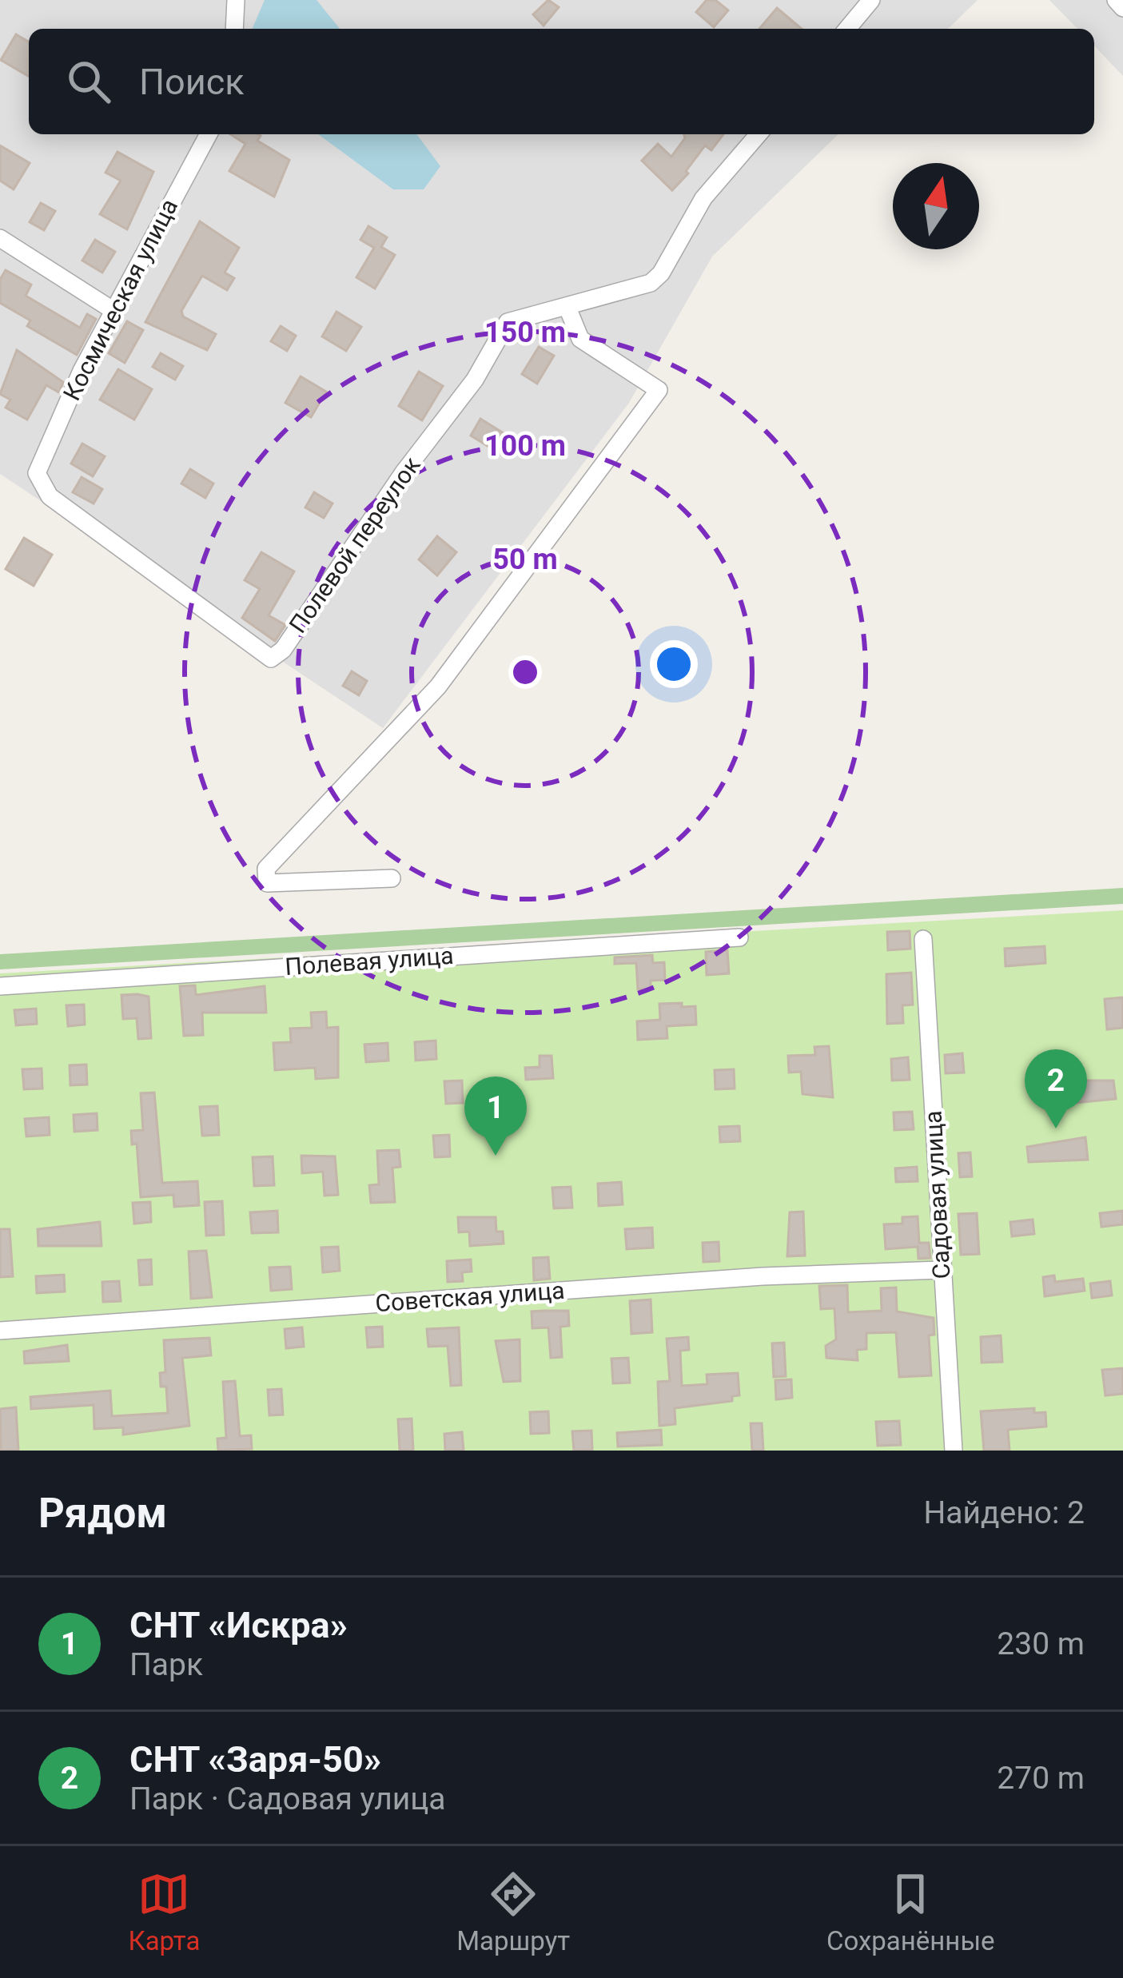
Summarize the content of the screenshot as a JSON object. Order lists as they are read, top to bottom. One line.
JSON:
{"streets":{"street":["Космическая улица","Полевой переулок","Полевая улица","Садовая улица","Советская улица"]},"crossings":[["Космическая улица","Полевой переулок"],["Садовая улица","Советская улица"]],"north":"top","page":{"search":"Поиск","pins":["2","1"],"heading":["Рядом","Найдено: 2"],"list":[{"mark":"1","name":"СНТ «Искра»","note":"Парк","value":"230 m"},{"mark":"2","name":"СНТ «Заря-50»","note":"Парк · Садовая улица","value":"270 m"}],"nav":["Карта","Маршрут","Сохранённые"]},"rings":["150 m","100 m","50 m"]}
